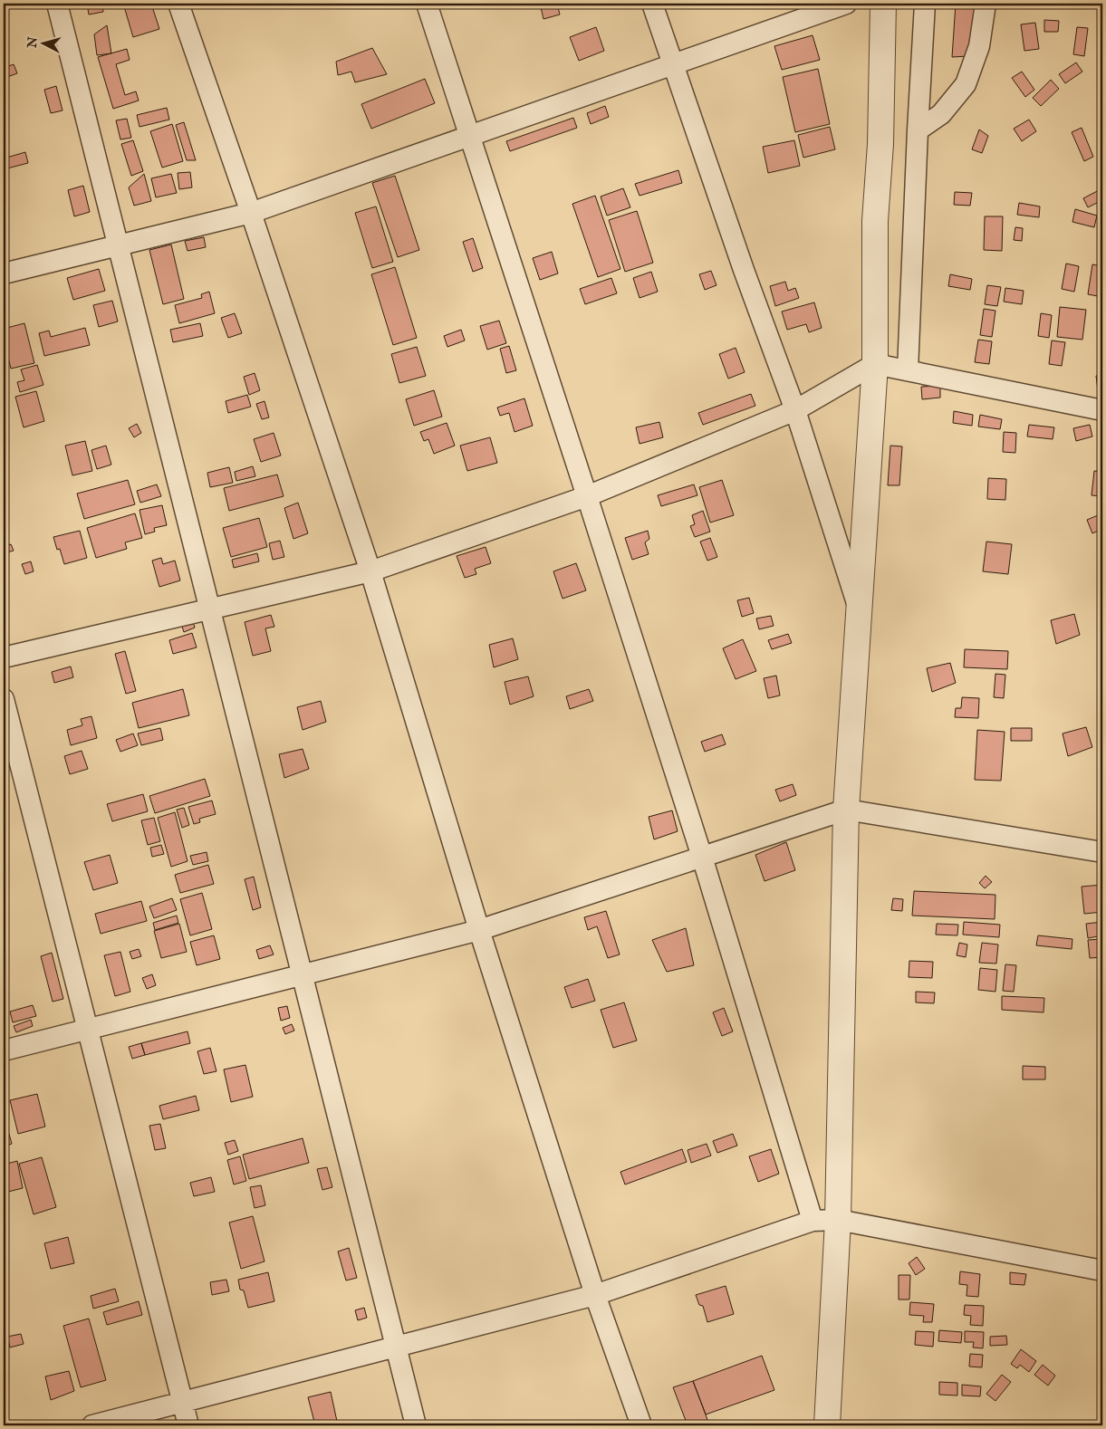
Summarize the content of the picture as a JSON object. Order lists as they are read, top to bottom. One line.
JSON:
{"north":"left"}
